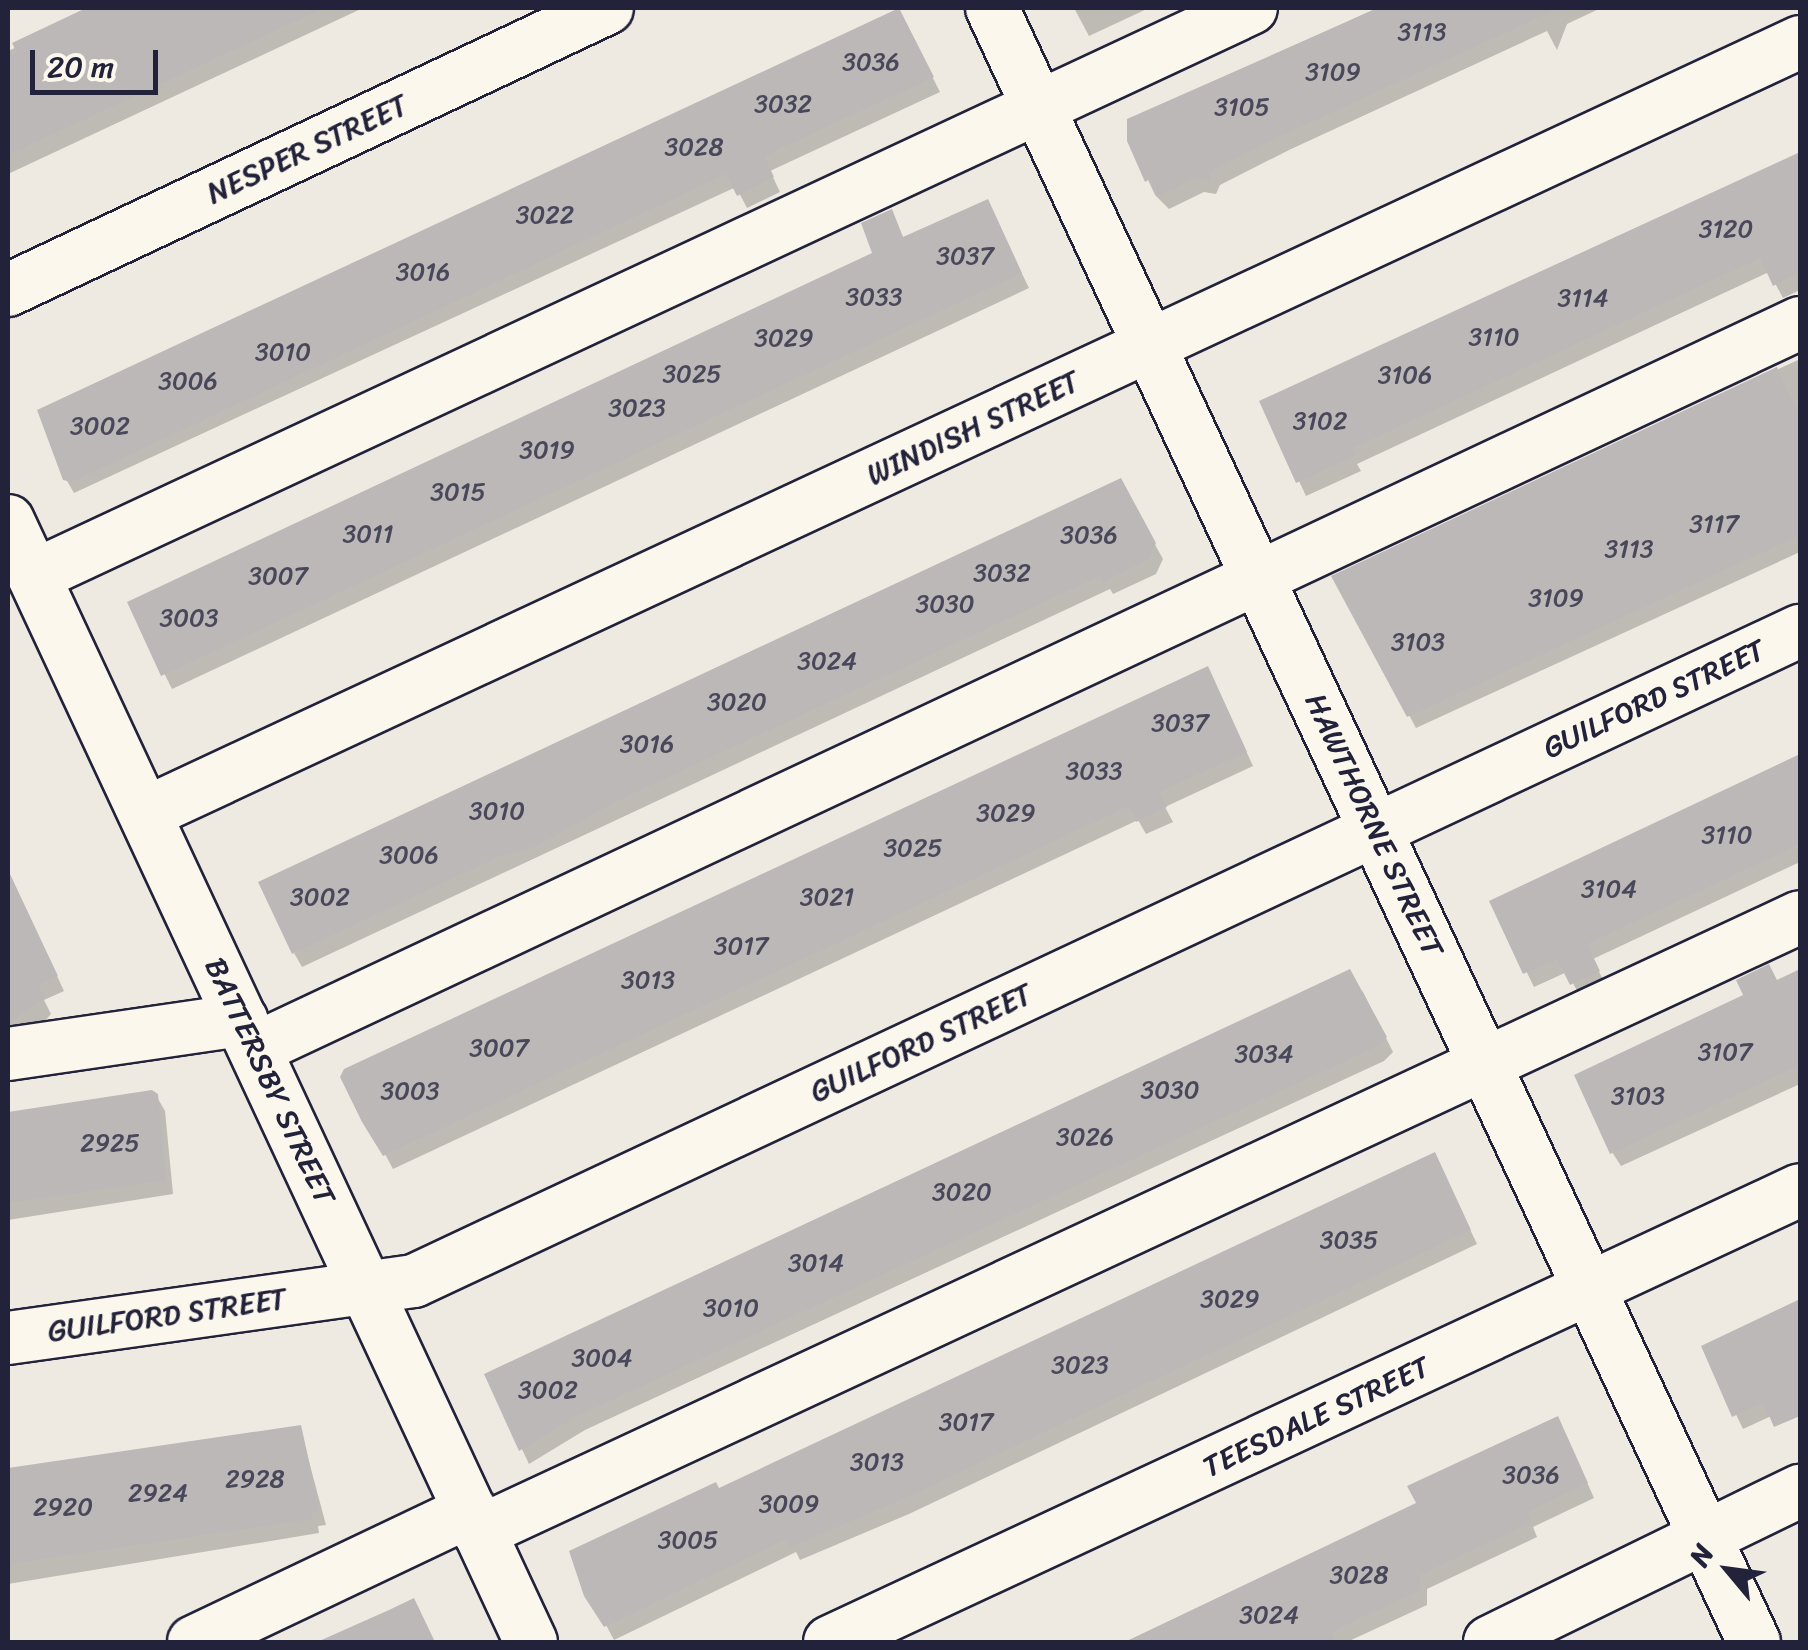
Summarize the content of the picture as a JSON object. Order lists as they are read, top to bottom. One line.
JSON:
{"streets":{"street":["NESPER STREET","WINDISH STREET","GUILFORD STREET","HAWTHORNE STREET","BATTERSBY STREET","TEESDALE STREET"]},"crossings":[["WINDISH STREET","HAWTHORNE STREET"],["WINDISH STREET","BATTERSBY STREET"],["GUILFORD STREET","HAWTHORNE STREET"],["GUILFORD STREET","BATTERSBY STREET"],["HAWTHORNE STREET","TEESDALE STREET"]],"house_numbers":["3113","3036","3109","3032","3105","3028","3022","3120","3037","3016","3033","3114","3110","3029","3010","3025","3106","3006","3023","3102","3002","3019","3015","3117","3011","3036","3113","3032","3007","3109","3030","3003","3103","3024","3020","3037","3016","3033","3010","3029","3110","3025","3006","3104","3002","3021","3017","3013","3007","3107","3034","3030","3003","3103","3026","2925","3020","3035","3014","3029","3010","3004","3023","3002","3017","3013","3036","2928","2924","3009","2920","3005","3028","3024"],"scale_bar":"20 m","north":"top left"}
